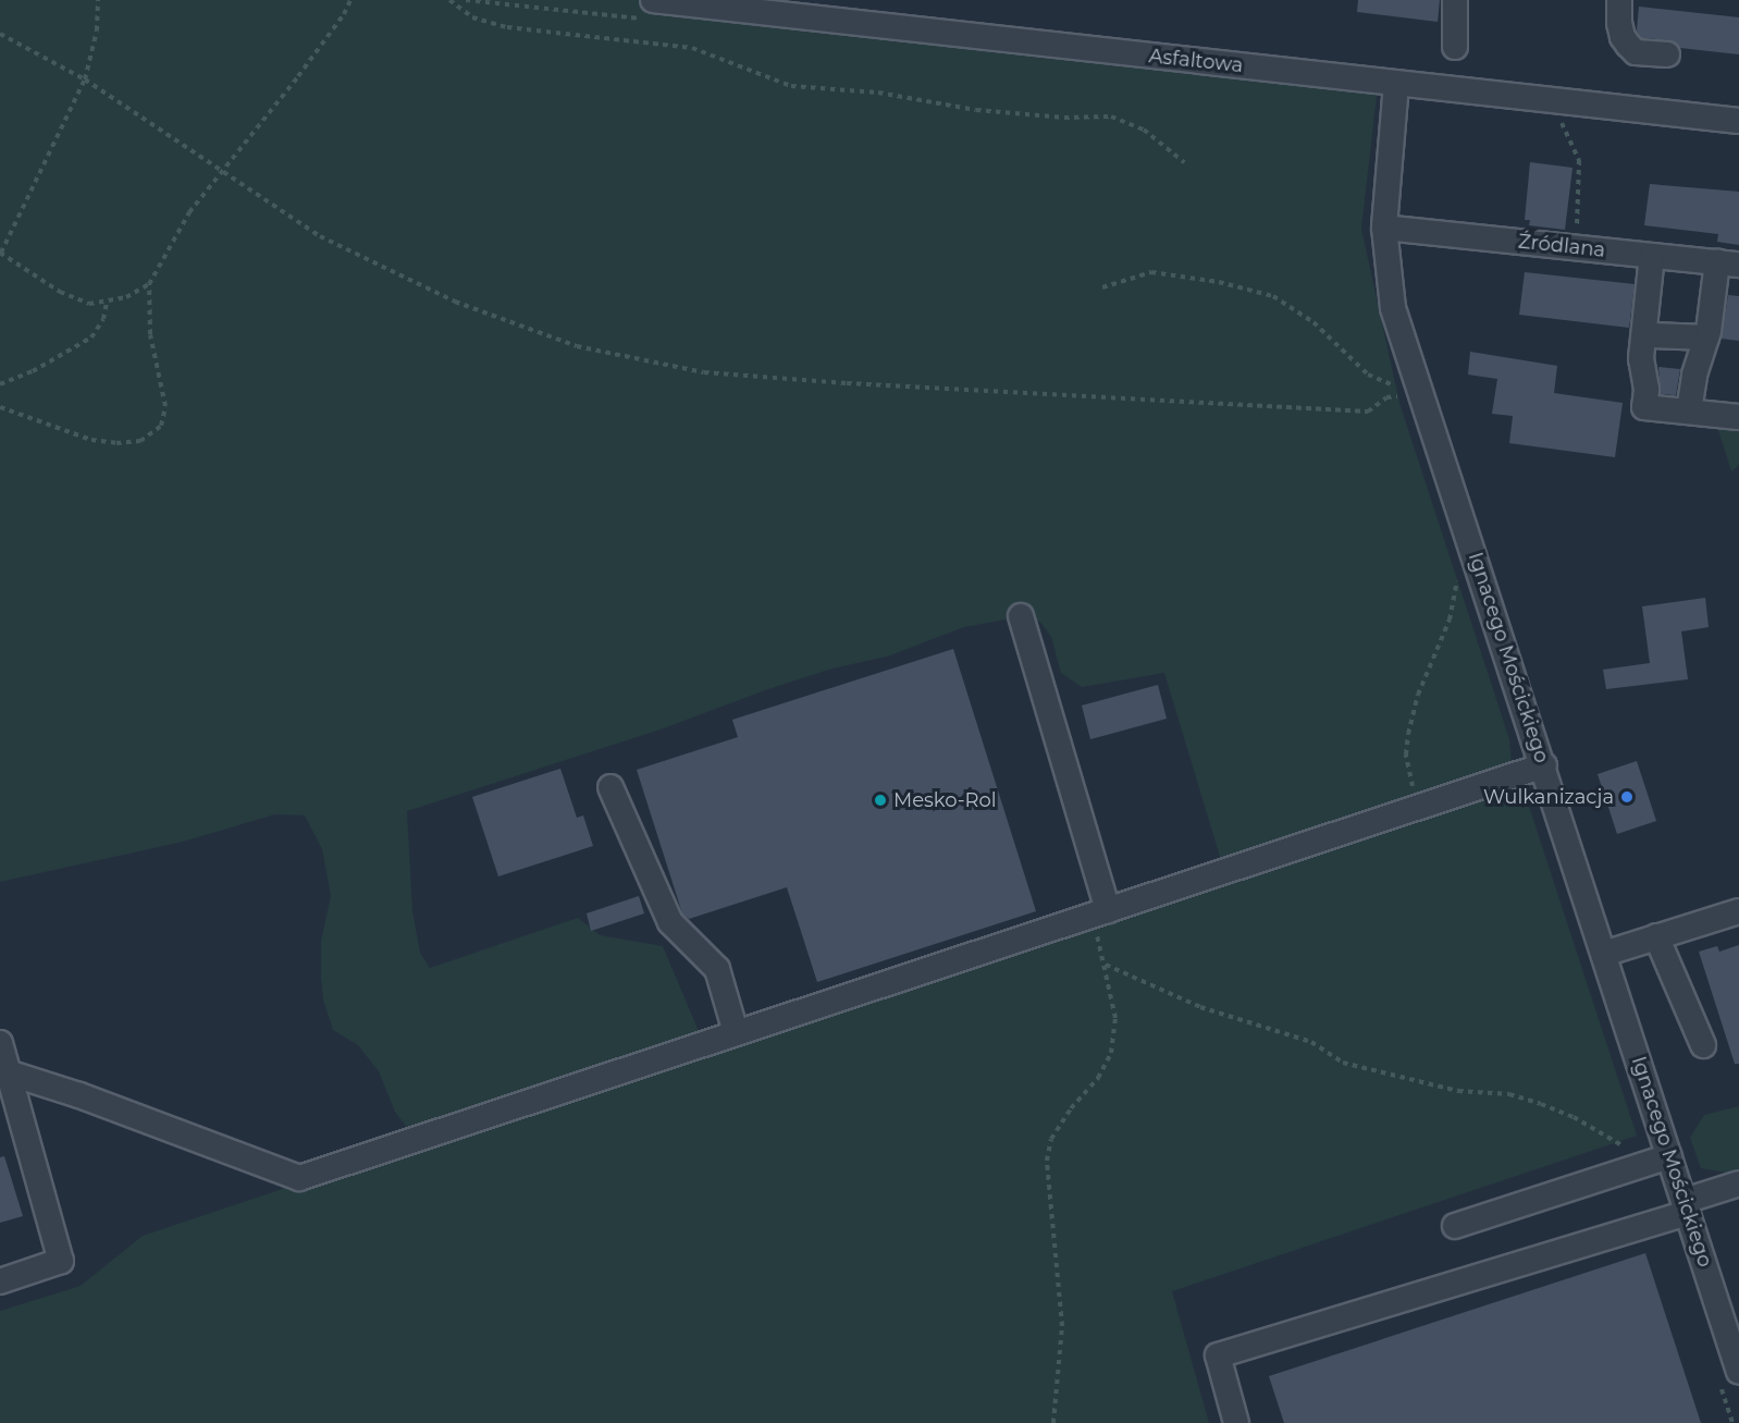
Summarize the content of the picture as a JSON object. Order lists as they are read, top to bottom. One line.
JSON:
{"streets":{"street":["Asfaltowa","Źródlana","Ignacego Mościckiego"]},"crossings":[["Asfaltowa","Ignacego Mościckiego"],["Źródlana","Ignacego Mościckiego"]],"places":["Wulkanizacja","Mesko-Rol"]}
